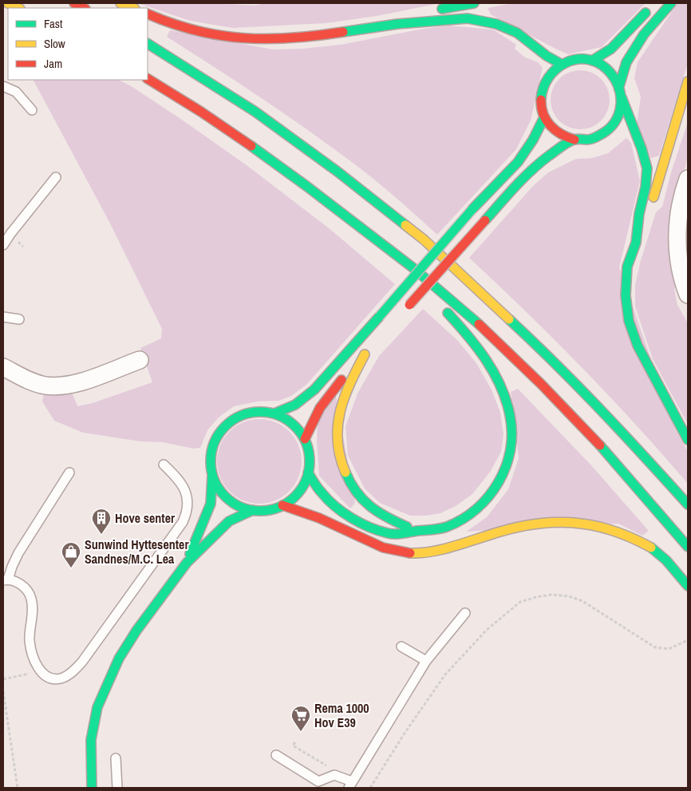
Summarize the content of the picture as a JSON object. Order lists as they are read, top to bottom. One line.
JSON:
{"places":{"building":["Hove senter"],"shop":["Sunwind Hyttesenter Sandnes/M.C. Lea"],"supermarket":["Rema 1000 Hov E39"]},"legend":["Fast","Slow","Jam"]}
